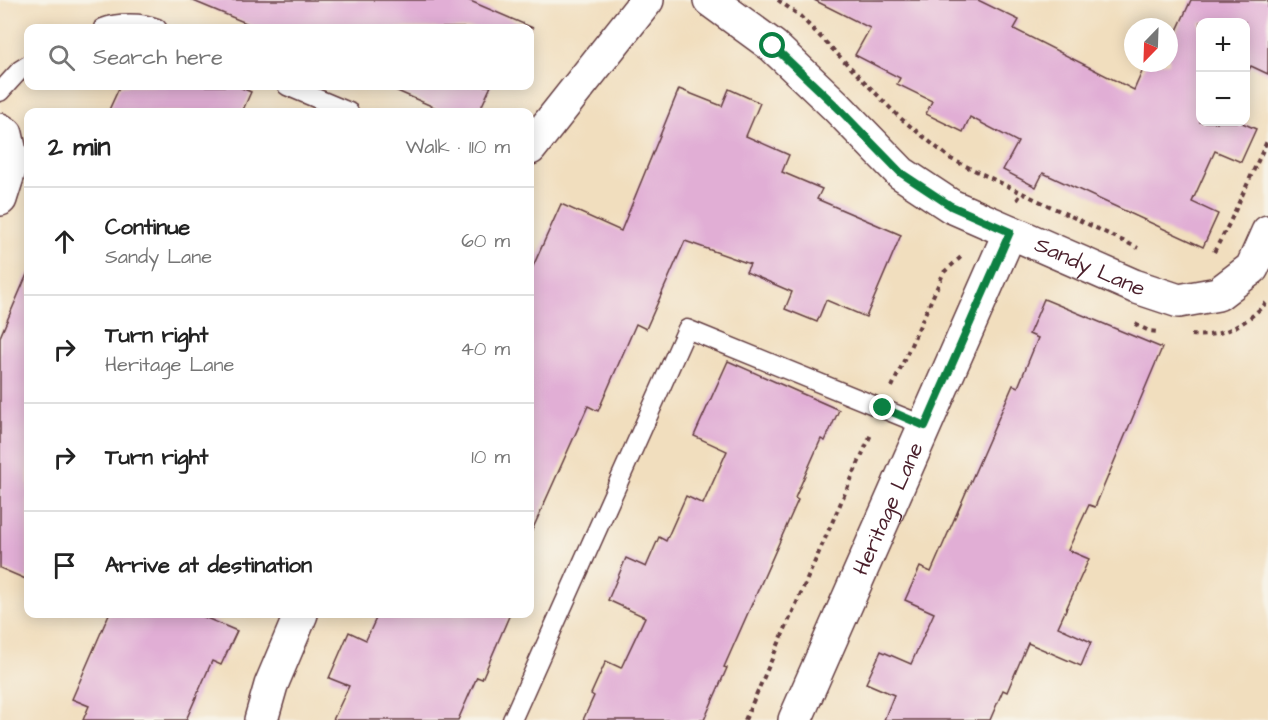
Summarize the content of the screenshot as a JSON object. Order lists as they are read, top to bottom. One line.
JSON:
{"streets":{"street":["Sandy Lane","Heritage Lane"]},"crossings":[["Sandy Lane","Heritage Lane"]],"north":"bottom left","page":{"map_buttons":["+","−"],"search":"Search here","heading":["2 min","Walk · 110 m"],"list":[["Continue","Sandy Lane","60 m"],["Turn right","Heritage Lane","40 m"],["Turn right","10 m"],"Arrive at destination"]}}
